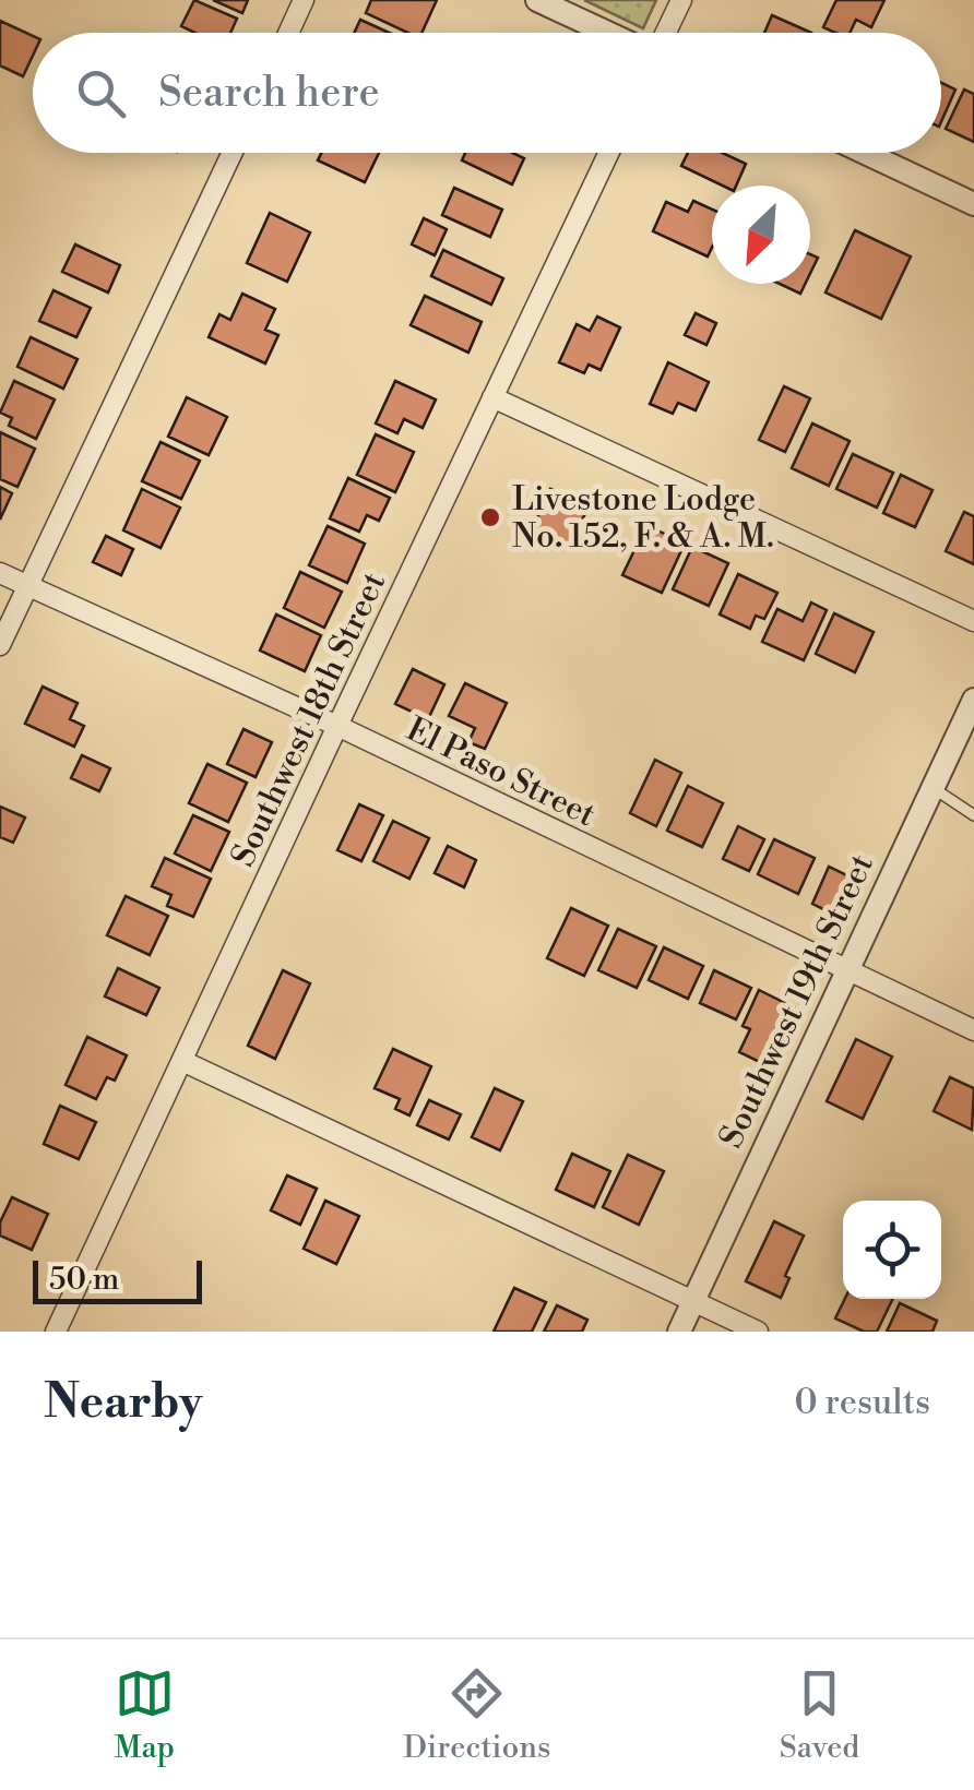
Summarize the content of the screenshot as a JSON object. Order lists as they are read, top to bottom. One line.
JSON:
{"streets":{"street":["Southwest 18th Street","El Paso Street","Southwest 19th Street"]},"crossings":[["Southwest 18th Street","El Paso Street"],["El Paso Street","Southwest 19th Street"]],"places":["Livestone Lodge No. 152, F. & A. M."],"scale_bar":"50 m","north":"bottom left","page":{"search":"Search here","scale":"50 m","heading":["Nearby","0 results"],"nav":["Map","Directions","Saved"]}}
